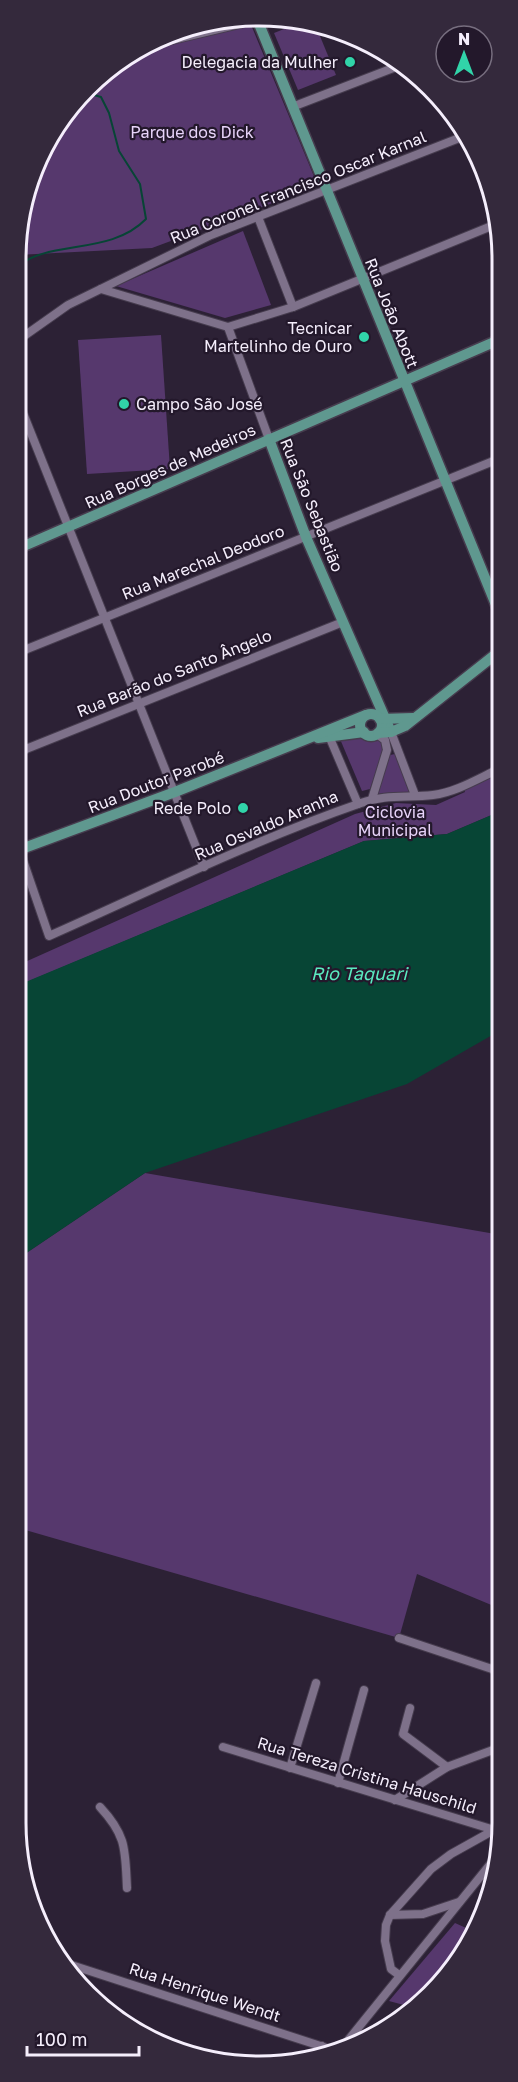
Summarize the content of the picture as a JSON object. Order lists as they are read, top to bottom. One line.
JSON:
{"streets":{"main road":["Rua João Abott","Rua Borges de Medeiros","Rua São Sebastião","Rua Doutor Parobé"],"street":["Rua Coronel Francisco Oscar Karnal","Rua Marechal Deodoro","Rua Barão do Santo Ângelo","Rua Osvaldo Aranha","Rua Tereza Cristina Hauschild","Rua Henrique Wendt"]},"crossings":[["Rua Coronel Francisco Oscar Karnal","Rua João Abott"],["Rua João Abott","Rua Borges de Medeiros"],["Rua João Abott","Rua Marechal Deodoro"],["Rua Borges de Medeiros","Rua São Sebastião"],["Rua São Sebastião","Rua Marechal Deodoro"],["Rua São Sebastião","Rua Barão do Santo Ângelo"],["Rua São Sebastião","Rua Doutor Parobé"],["Rua São Sebastião","Rua Osvaldo Aranha"]],"water":["Rio Taquari"],"parks":["Parque dos Dick","Ciclovia Municipal"],"places":["Delegacia da Mulher","Tecnicar Martelinho de Ouro","Campo São José","Rede Polo"],"scale_bar":"100 m","north":"top"}
